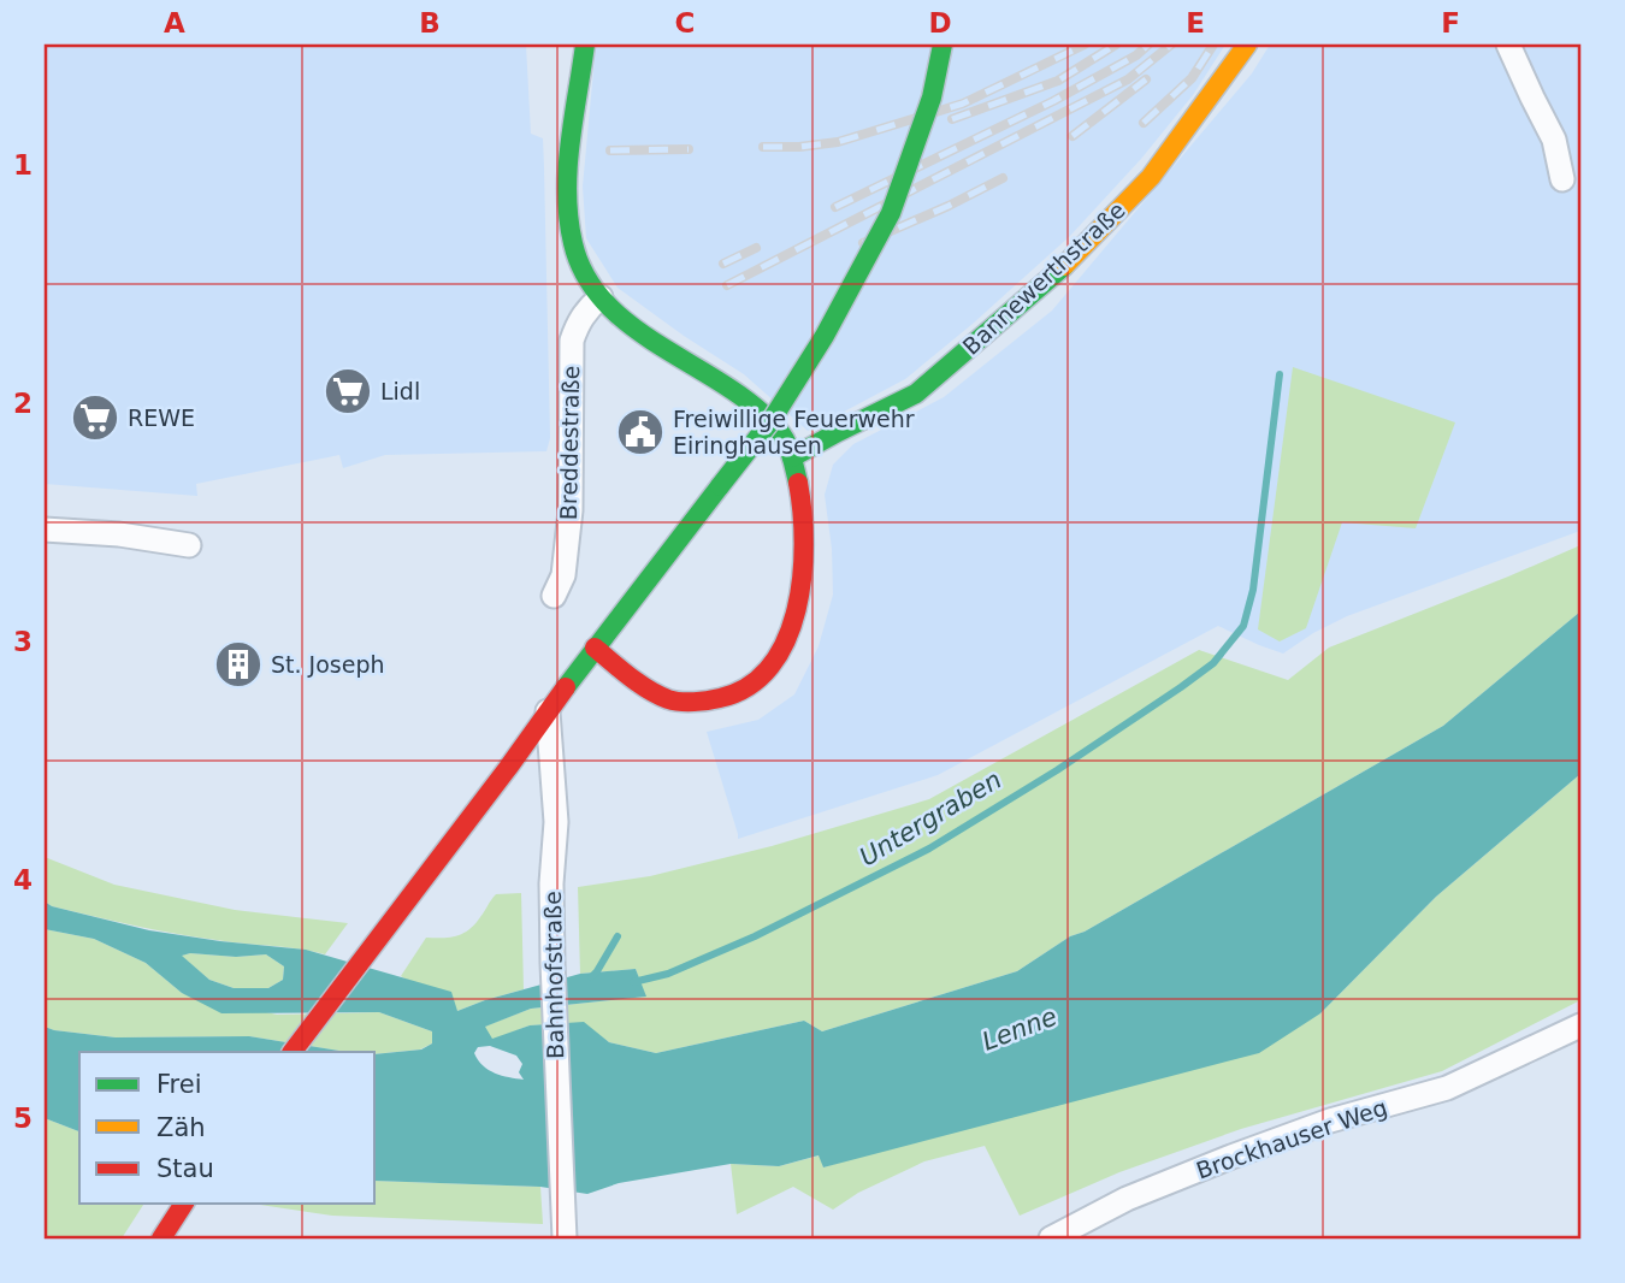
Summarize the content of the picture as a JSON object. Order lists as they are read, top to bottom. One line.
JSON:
{"streets":{"street":["Bannewerthstraße","Breddestraße","Bahnhofstraße","Brockhauser Weg"]},"water":["Untergraben","Lenne"],"places":{"supermarket":["Lidl","REWE"],"public building":["Freiwillige Feuerwehr Eiringhausen"],"building":["St. Joseph"]},"legend":["Frei","Zäh","Stau"],"grid":{"columns":["A","B","C","D","E","F"],"rows":["1","2","3","4","5"]}}
